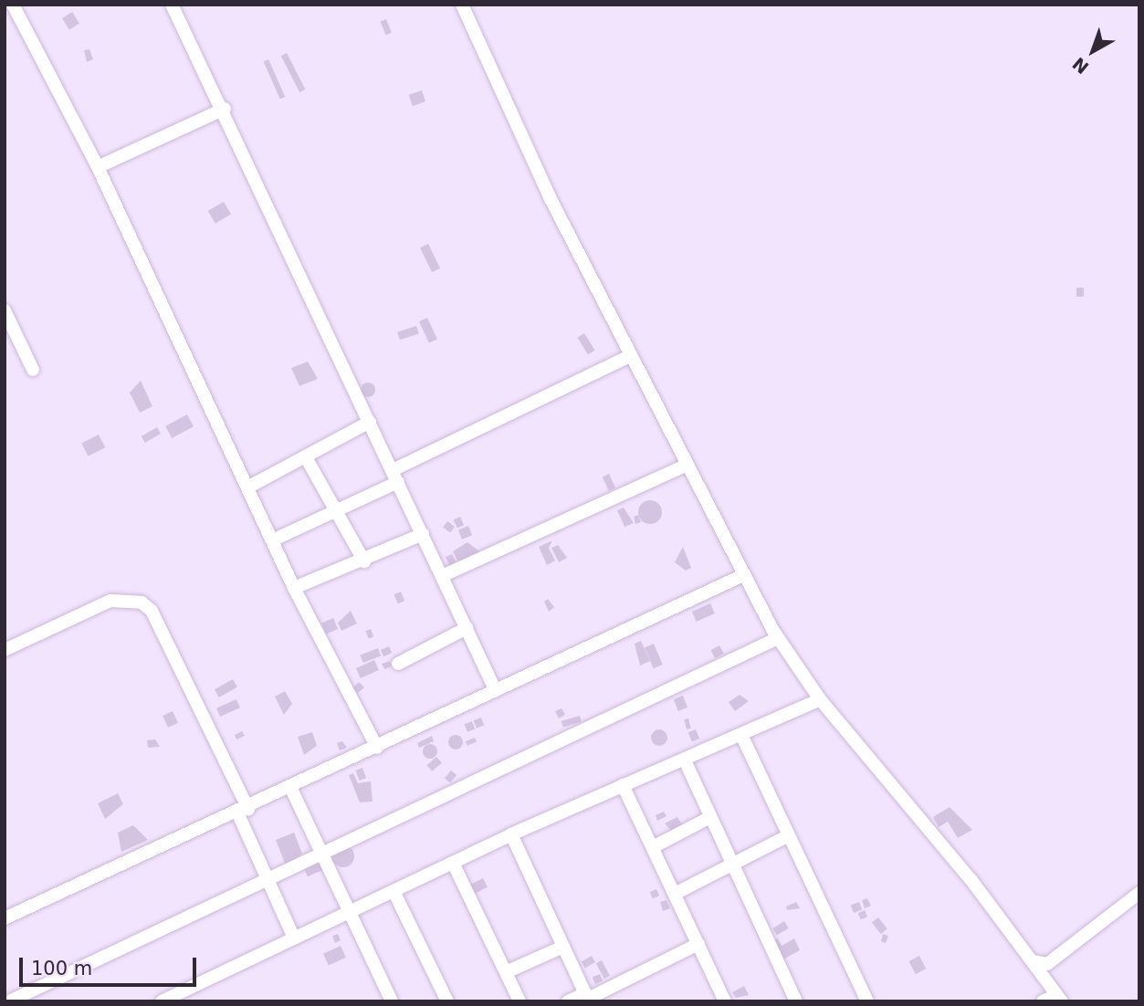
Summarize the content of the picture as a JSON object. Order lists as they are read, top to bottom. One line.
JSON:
{"scale_bar":"100 m","north":"bottom left"}
